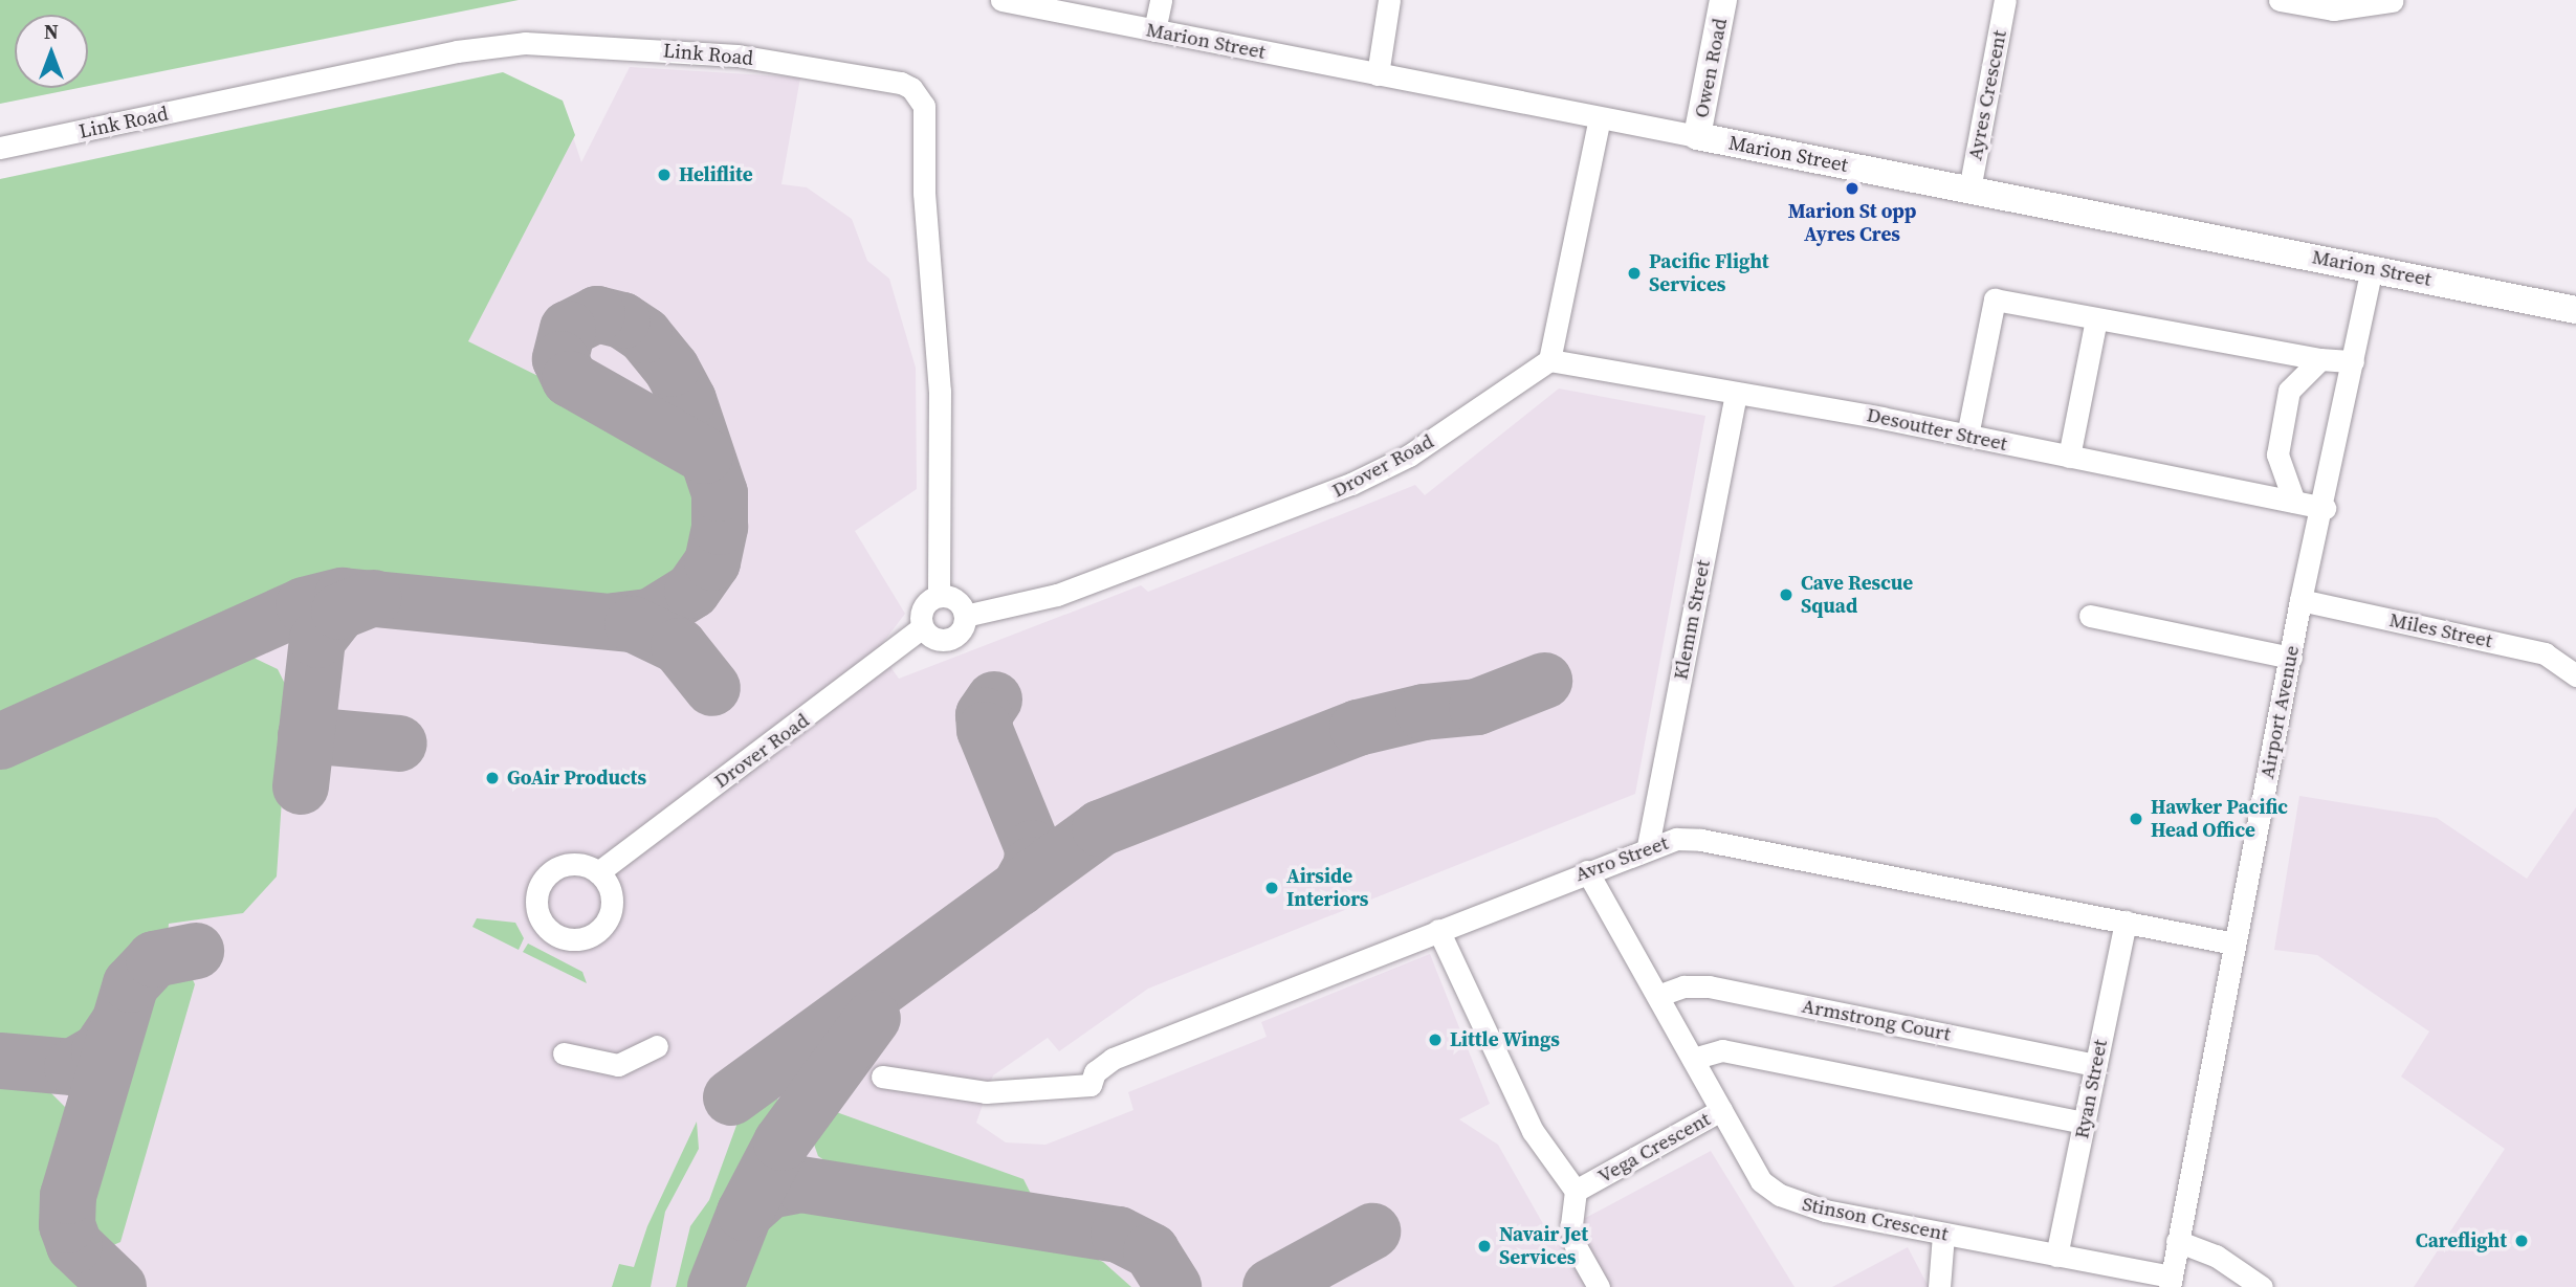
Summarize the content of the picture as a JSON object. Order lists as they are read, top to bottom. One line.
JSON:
{"streets":{"main road":["Marion Street","Owen Road"],"street":["Link Road","Ayres Crescent","Desoutter Street","Drover Road","Klemm Street","Miles Street","Airport Avenue","Avro Street","Armstrong Court","Ryan Street","Vega Crescent","Stinson Crescent"]},"crossings":[["Marion Street","Owen Road"],["Marion Street","Ayres Crescent"],["Marion Street","Airport Avenue"],["Link Road","Drover Road"],["Desoutter Street","Drover Road"],["Desoutter Street","Klemm Street"],["Desoutter Street","Airport Avenue"],["Klemm Street","Avro Street"],["Miles Street","Airport Avenue"],["Airport Avenue","Avro Street"],["Airport Avenue","Stinson Crescent"],["Avro Street","Ryan Street"],["Avro Street","Vega Crescent"],["Avro Street","Stinson Crescent"],["Armstrong Court","Ryan Street"],["Armstrong Court","Stinson Crescent"],["Ryan Street","Stinson Crescent"],["Vega Crescent","Stinson Crescent"]],"places":["Heliflite","Marion St opp Ayres Cres","Pacific Flight Services","Cave Rescue Squad","GoAir Products","Hawker Pacific Head Office","Airside Interiors","Little Wings","Careflight","Navair Jet Services"],"north":"top"}
